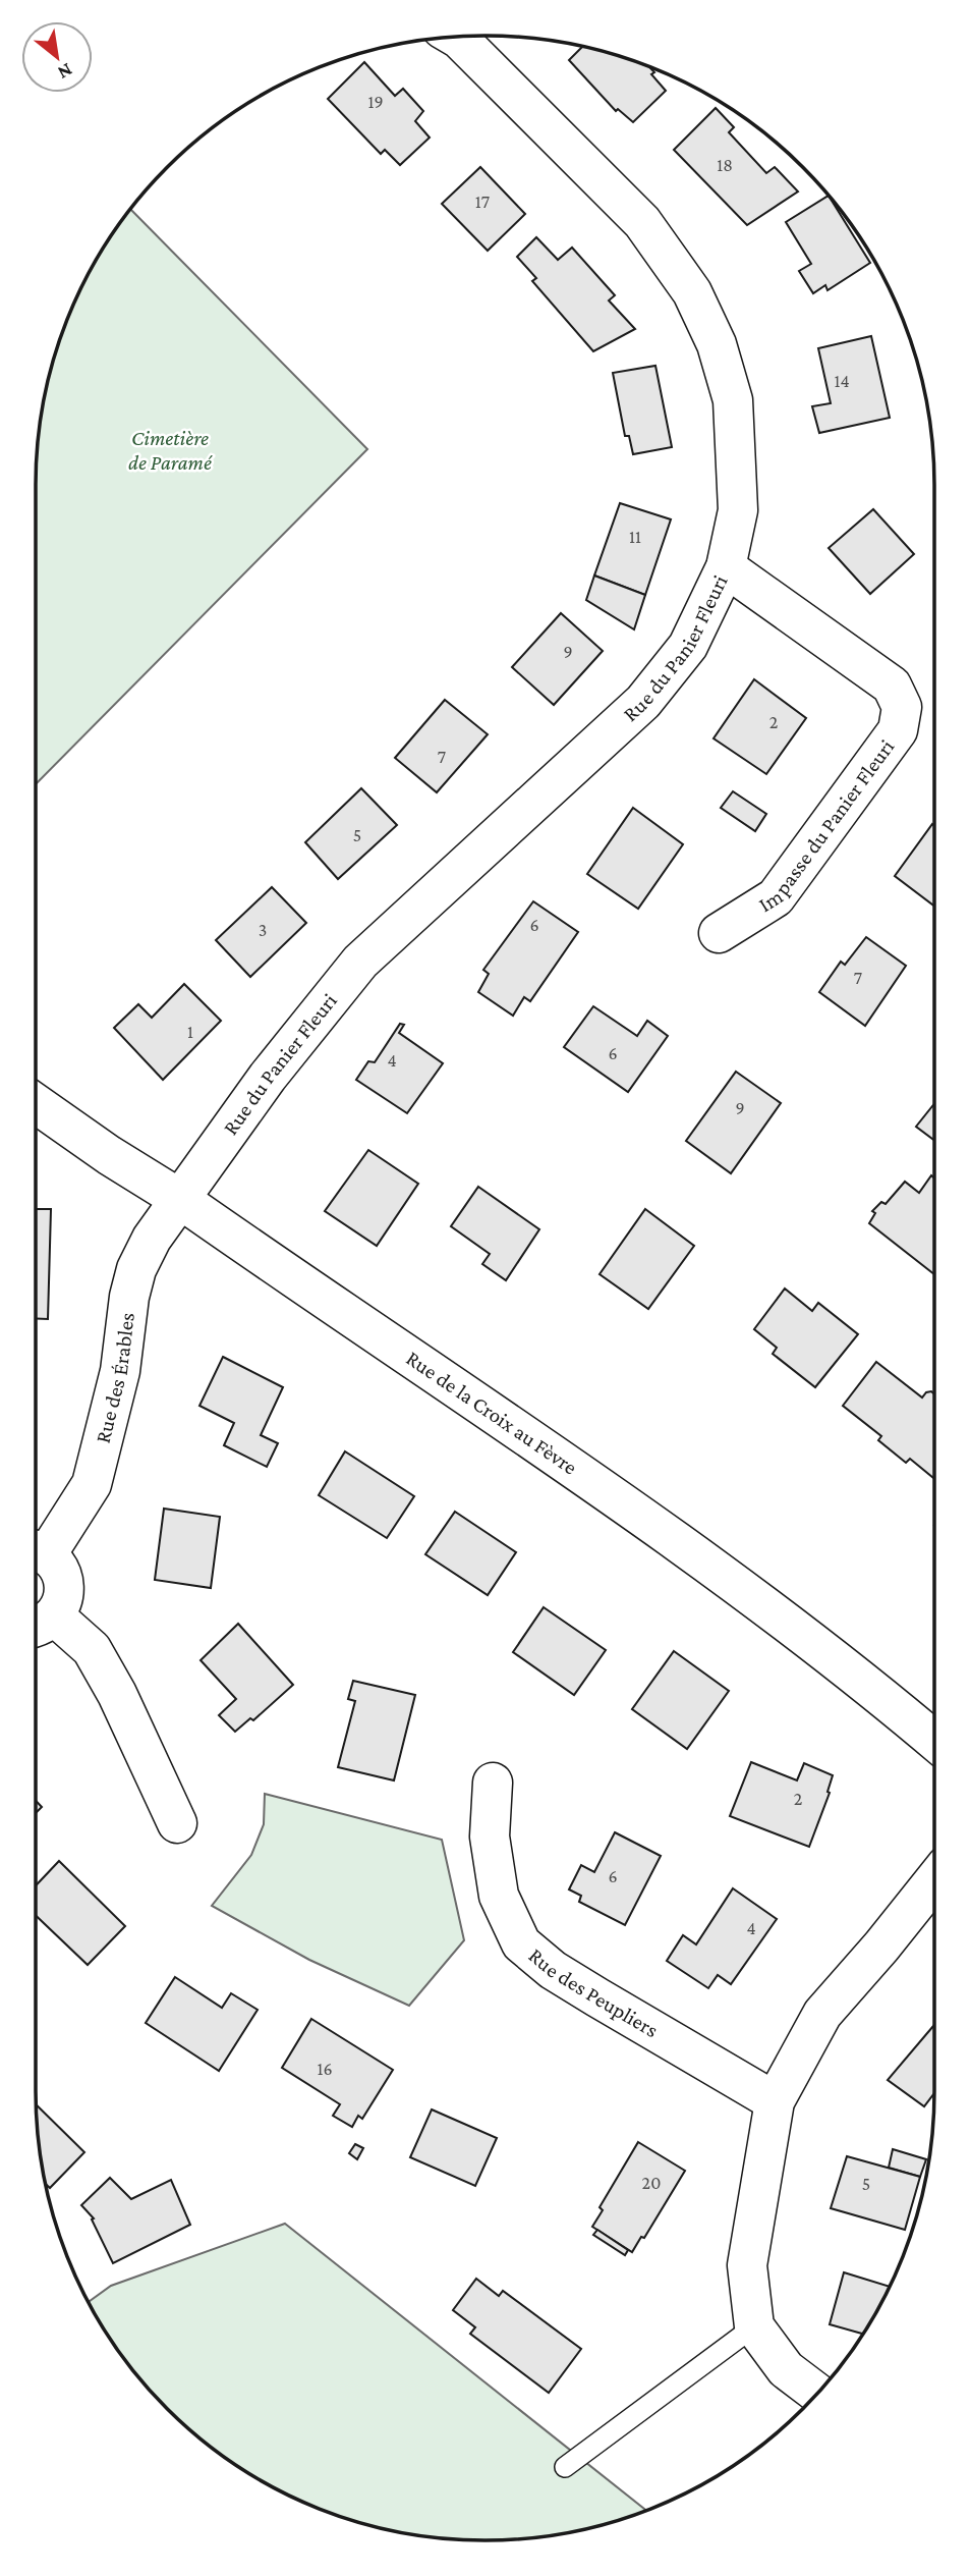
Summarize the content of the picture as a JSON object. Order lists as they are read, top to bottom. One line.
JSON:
{"streets":{"street":["Rue du Panier Fleuri","Impasse du Panier Fleuri","Rue des Érables","Rue de la Croix au Fèvre","Rue des Peupliers"]},"crossings":[["Rue du Panier Fleuri","Impasse du Panier Fleuri"],["Rue du Panier Fleuri","Rue des Érables"],["Rue du Panier Fleuri","Rue de la Croix au Fèvre"],["Rue des Érables","Rue de la Croix au Fèvre"]],"parks":["Cimetière de Paramé"],"house_numbers":["19","18","17","14","11","9","2","7","5","6","3","7","1","6","4","9","2","6","4","16","20","5"],"north":"bottom right"}
